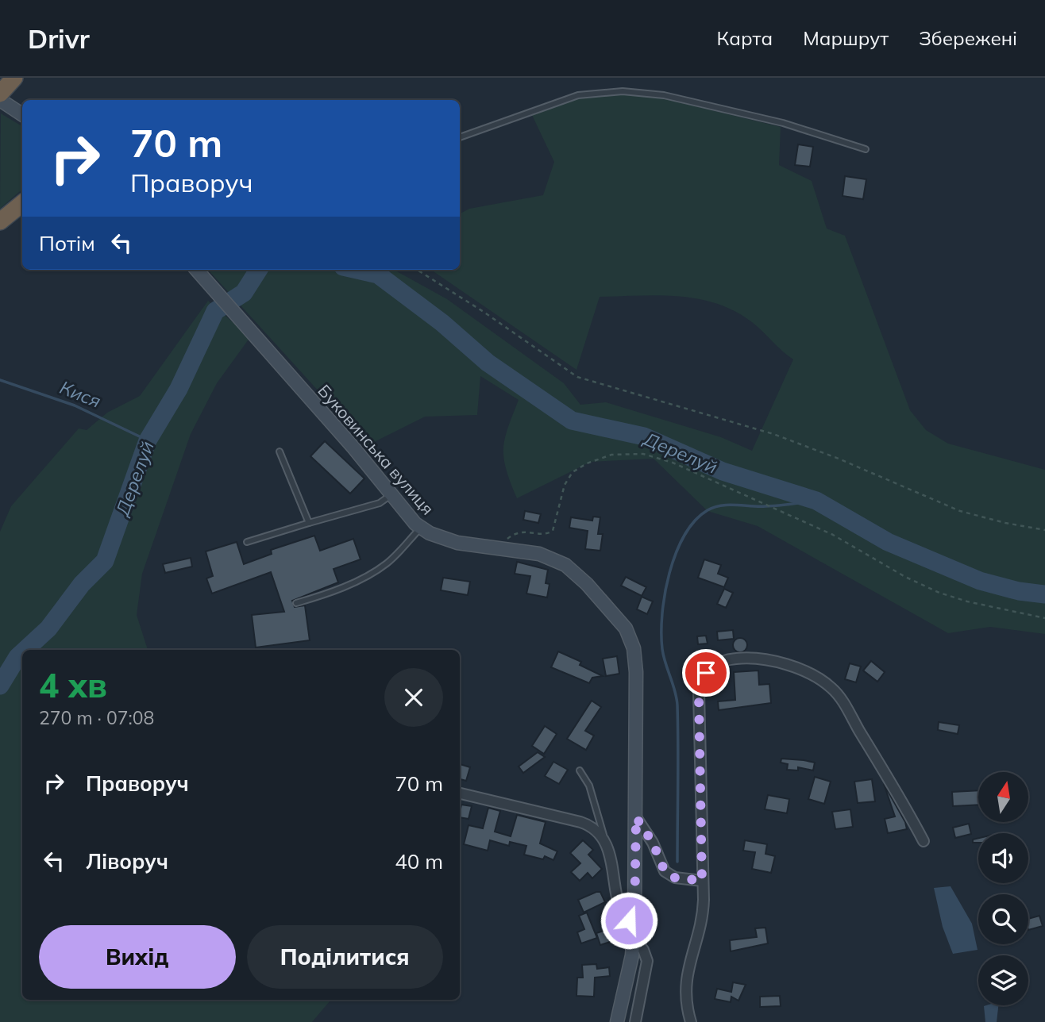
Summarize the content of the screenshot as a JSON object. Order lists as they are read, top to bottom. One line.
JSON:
{"streets":{"street":["Буковинська вулиця"]},"water":["Кися","Дерелуй"],"north":"top","page":{"header":"Drivr","nav":["Карта","Маршрут","Збережені"],"turn":["70 m","Праворуч"],"then":"Потім","heading":["4 хв","270 m · 07:08"],"list":[{"name":"Праворуч","value":"70 m"},{"name":"Ліворуч","value":"40 m"}],"buttons":["Вихід","Поділитися"]}}
